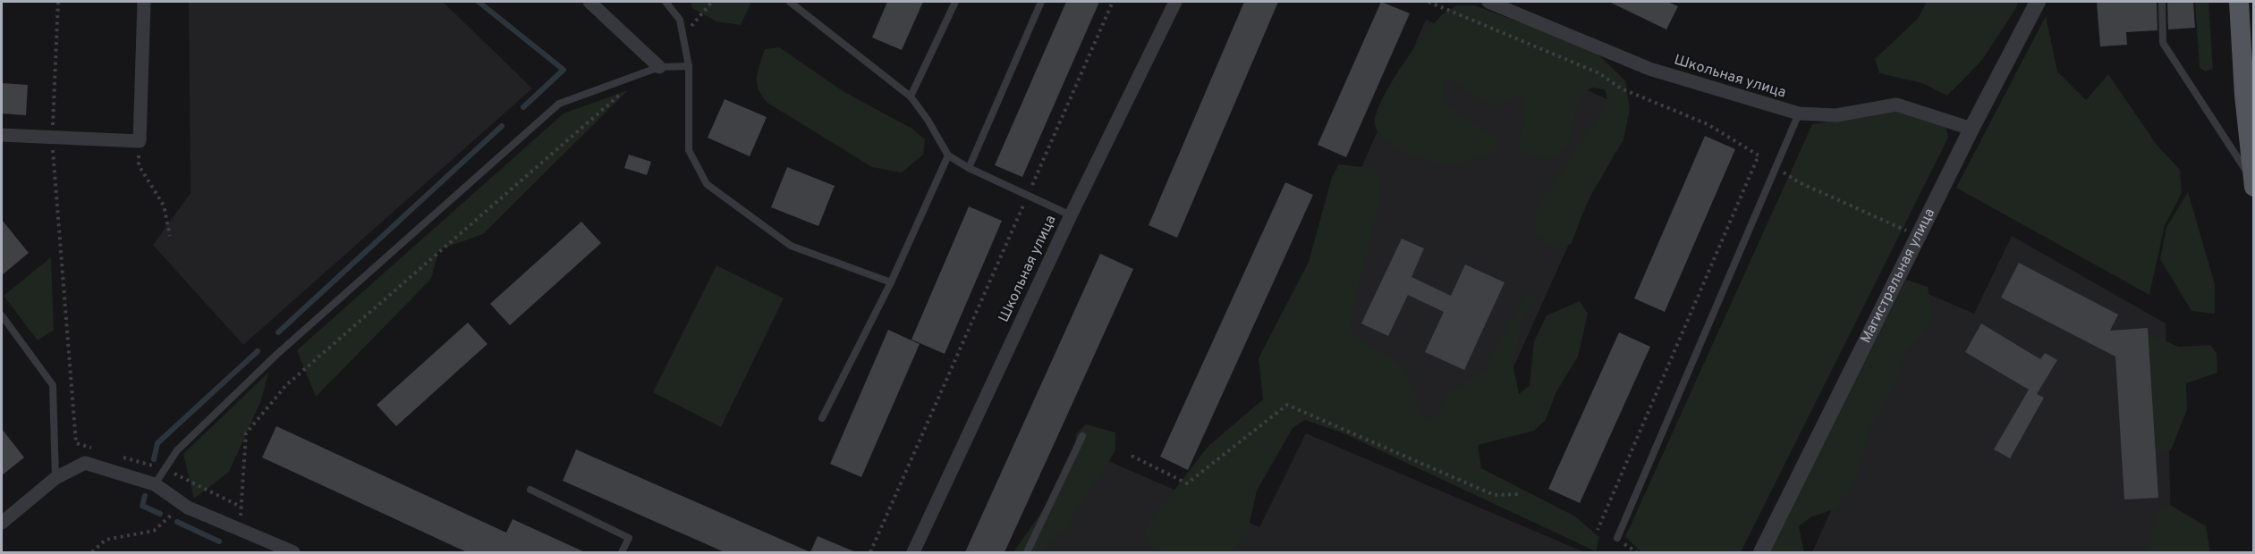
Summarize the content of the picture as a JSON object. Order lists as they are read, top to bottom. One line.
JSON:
{"streets":{"street":["Школьная улица","Магистральная улица"]},"crossings":[["Школьная улица","Магистральная улица"]]}
